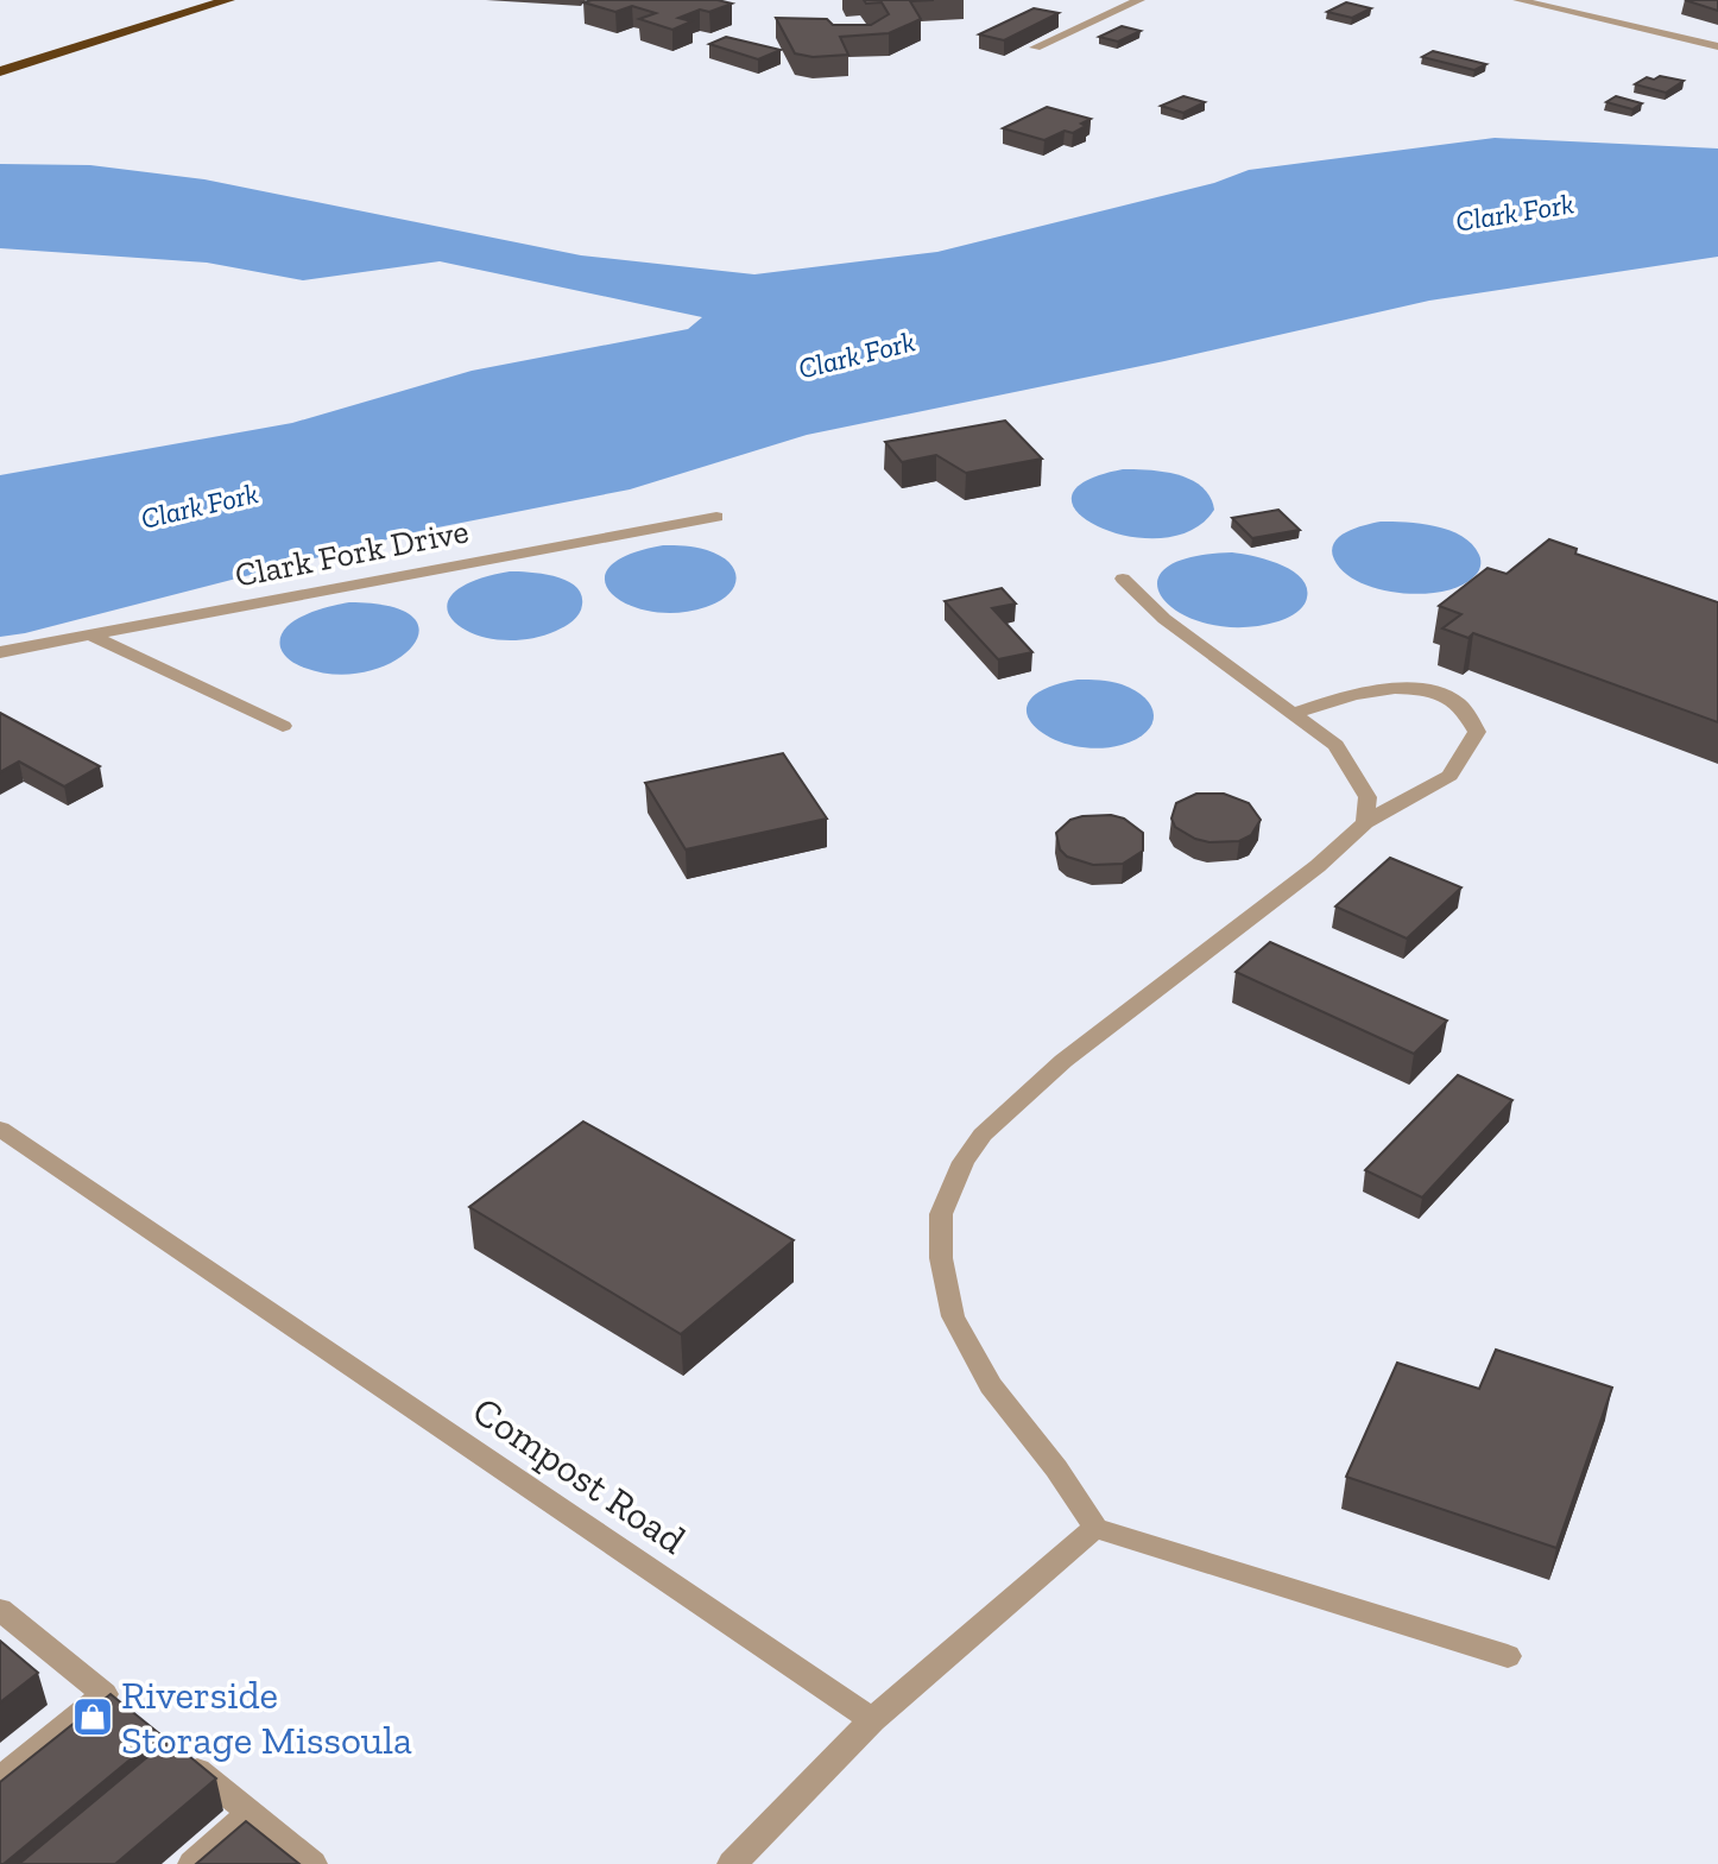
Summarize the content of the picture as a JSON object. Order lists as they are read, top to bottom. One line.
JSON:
{"streets":{"street":["Clark Fork Drive","Compost Road"]},"water":["Clark Fork"],"places":{"shop":["Riverside Storage Missoula"]}}
